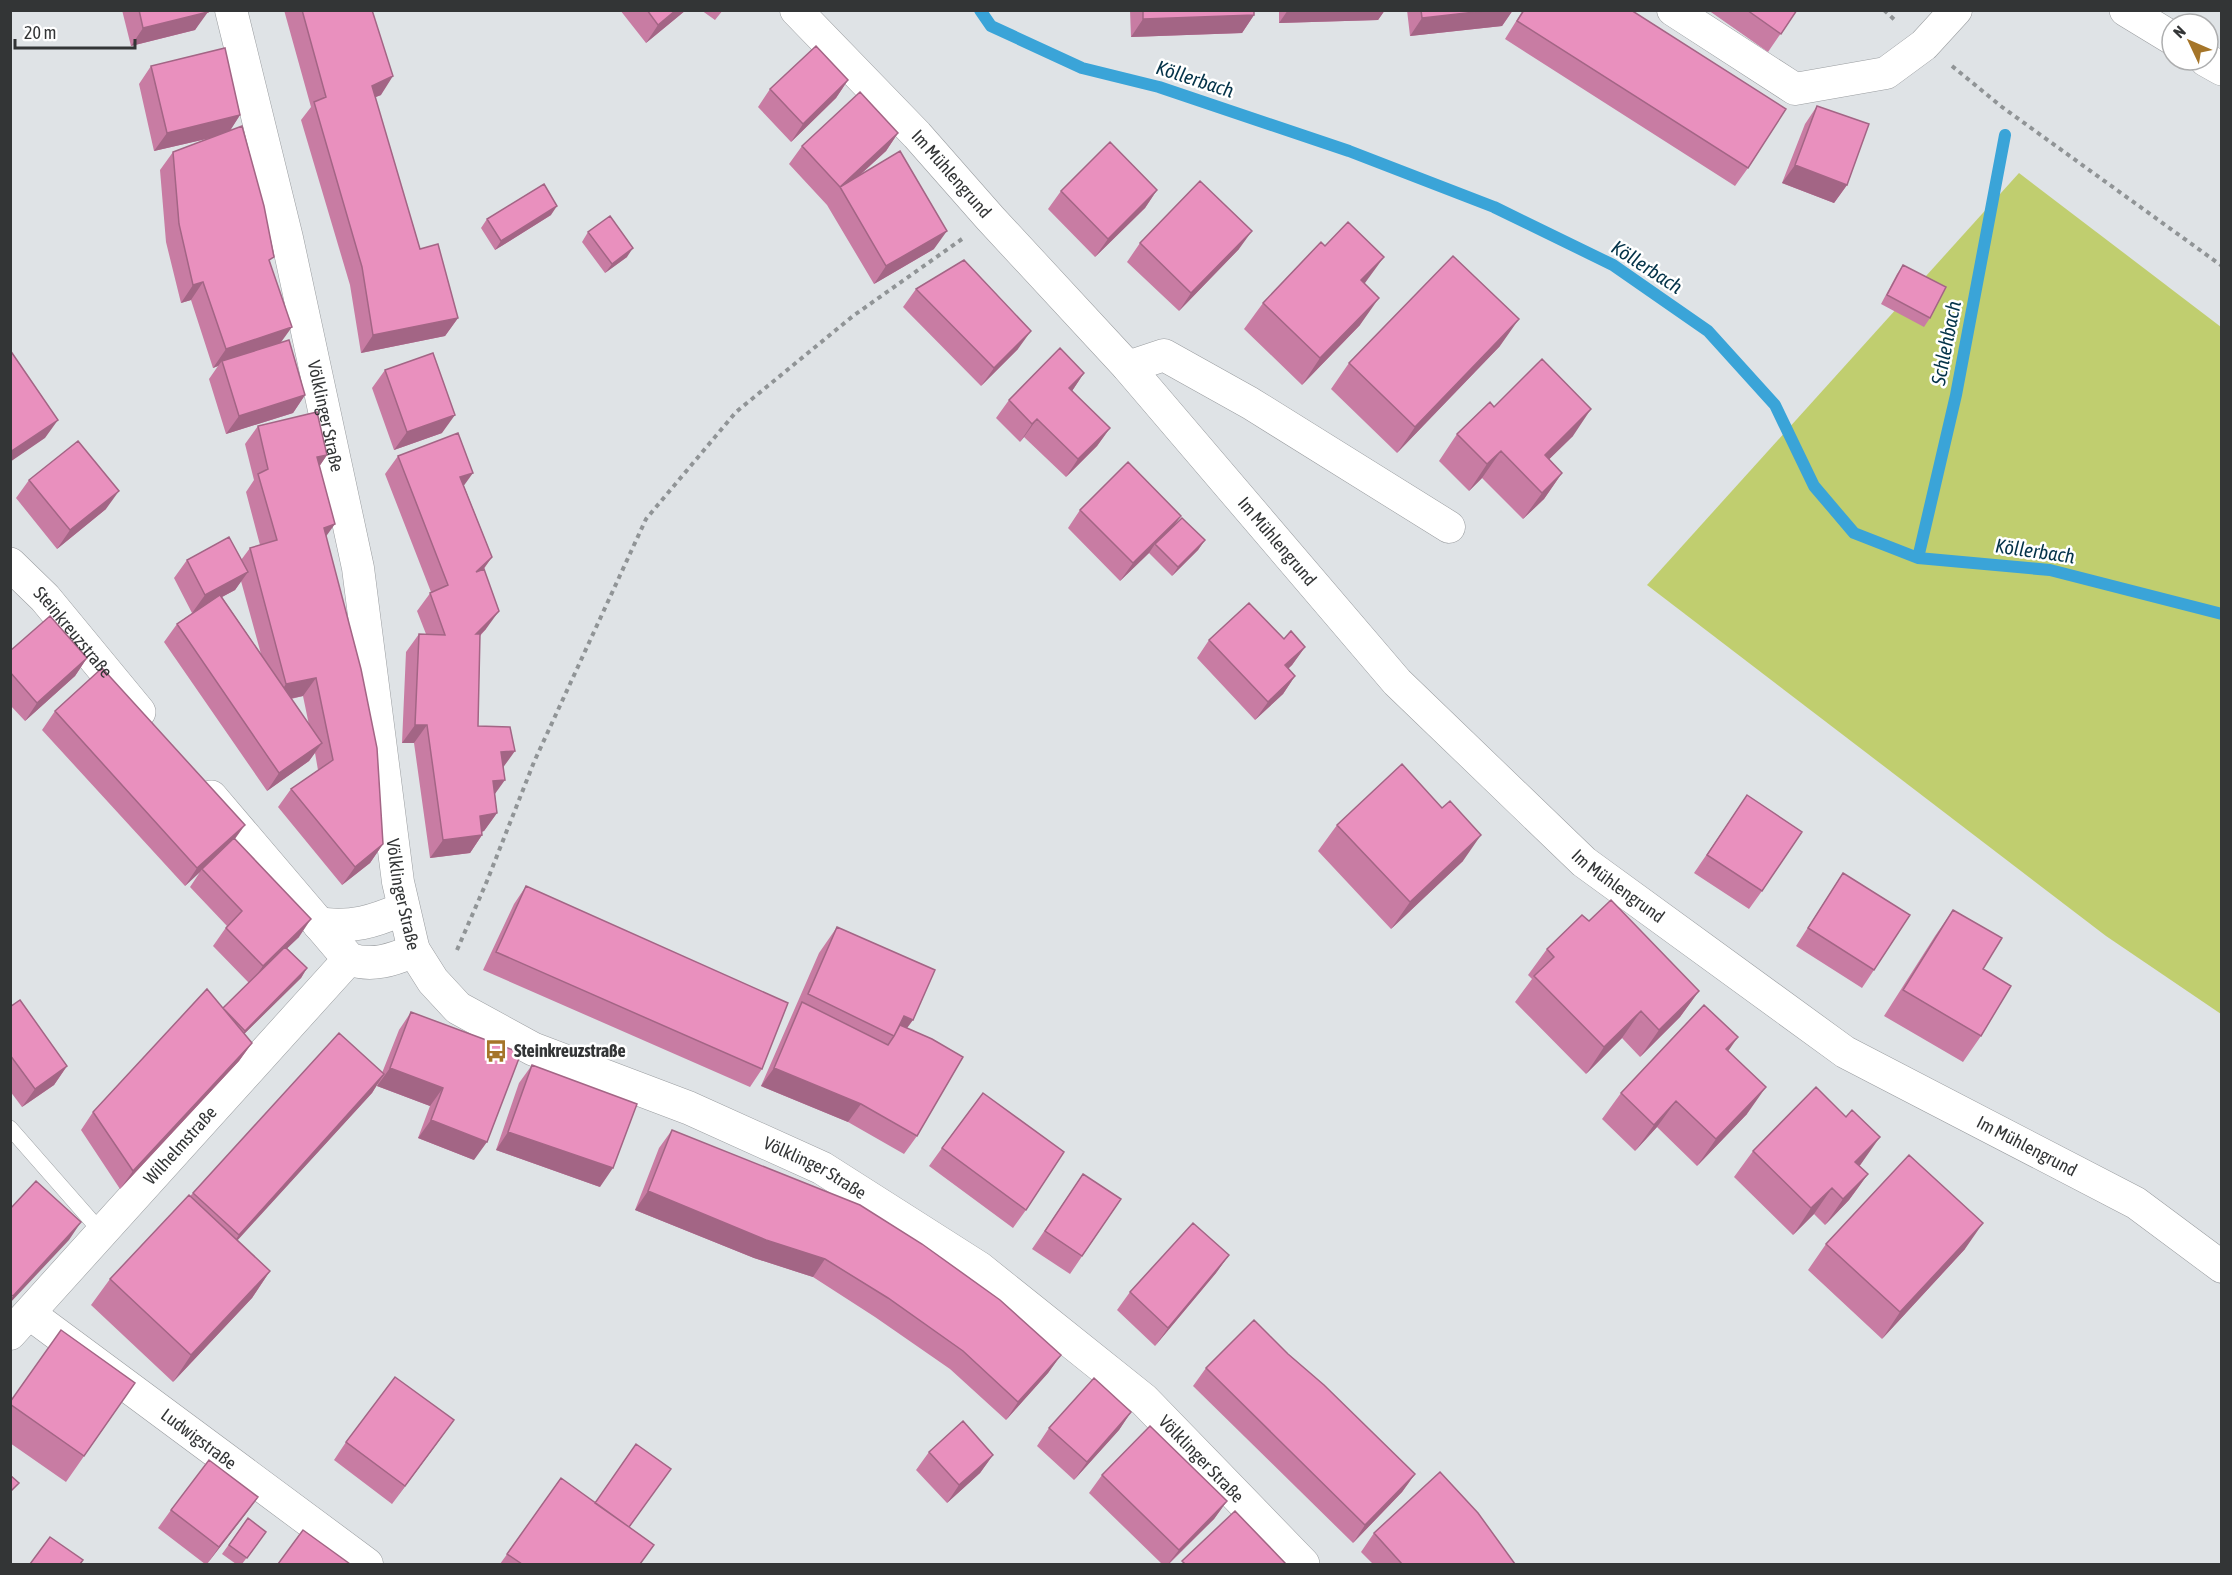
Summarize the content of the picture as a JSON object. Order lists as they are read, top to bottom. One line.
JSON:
{"streets":{"street":["Im Mühlengrund","Völklinger Straße","Steinkreuzstraße","Wilhelmstraße","Ludwigstraße"]},"crossings":[["Wilhelmstraße","Ludwigstraße"]],"water":["Köllerbach","Schlehbach"],"places":{"bus stop":["Steinkreuzstraße"]},"scale_bar":"20 m","north":"top left"}
